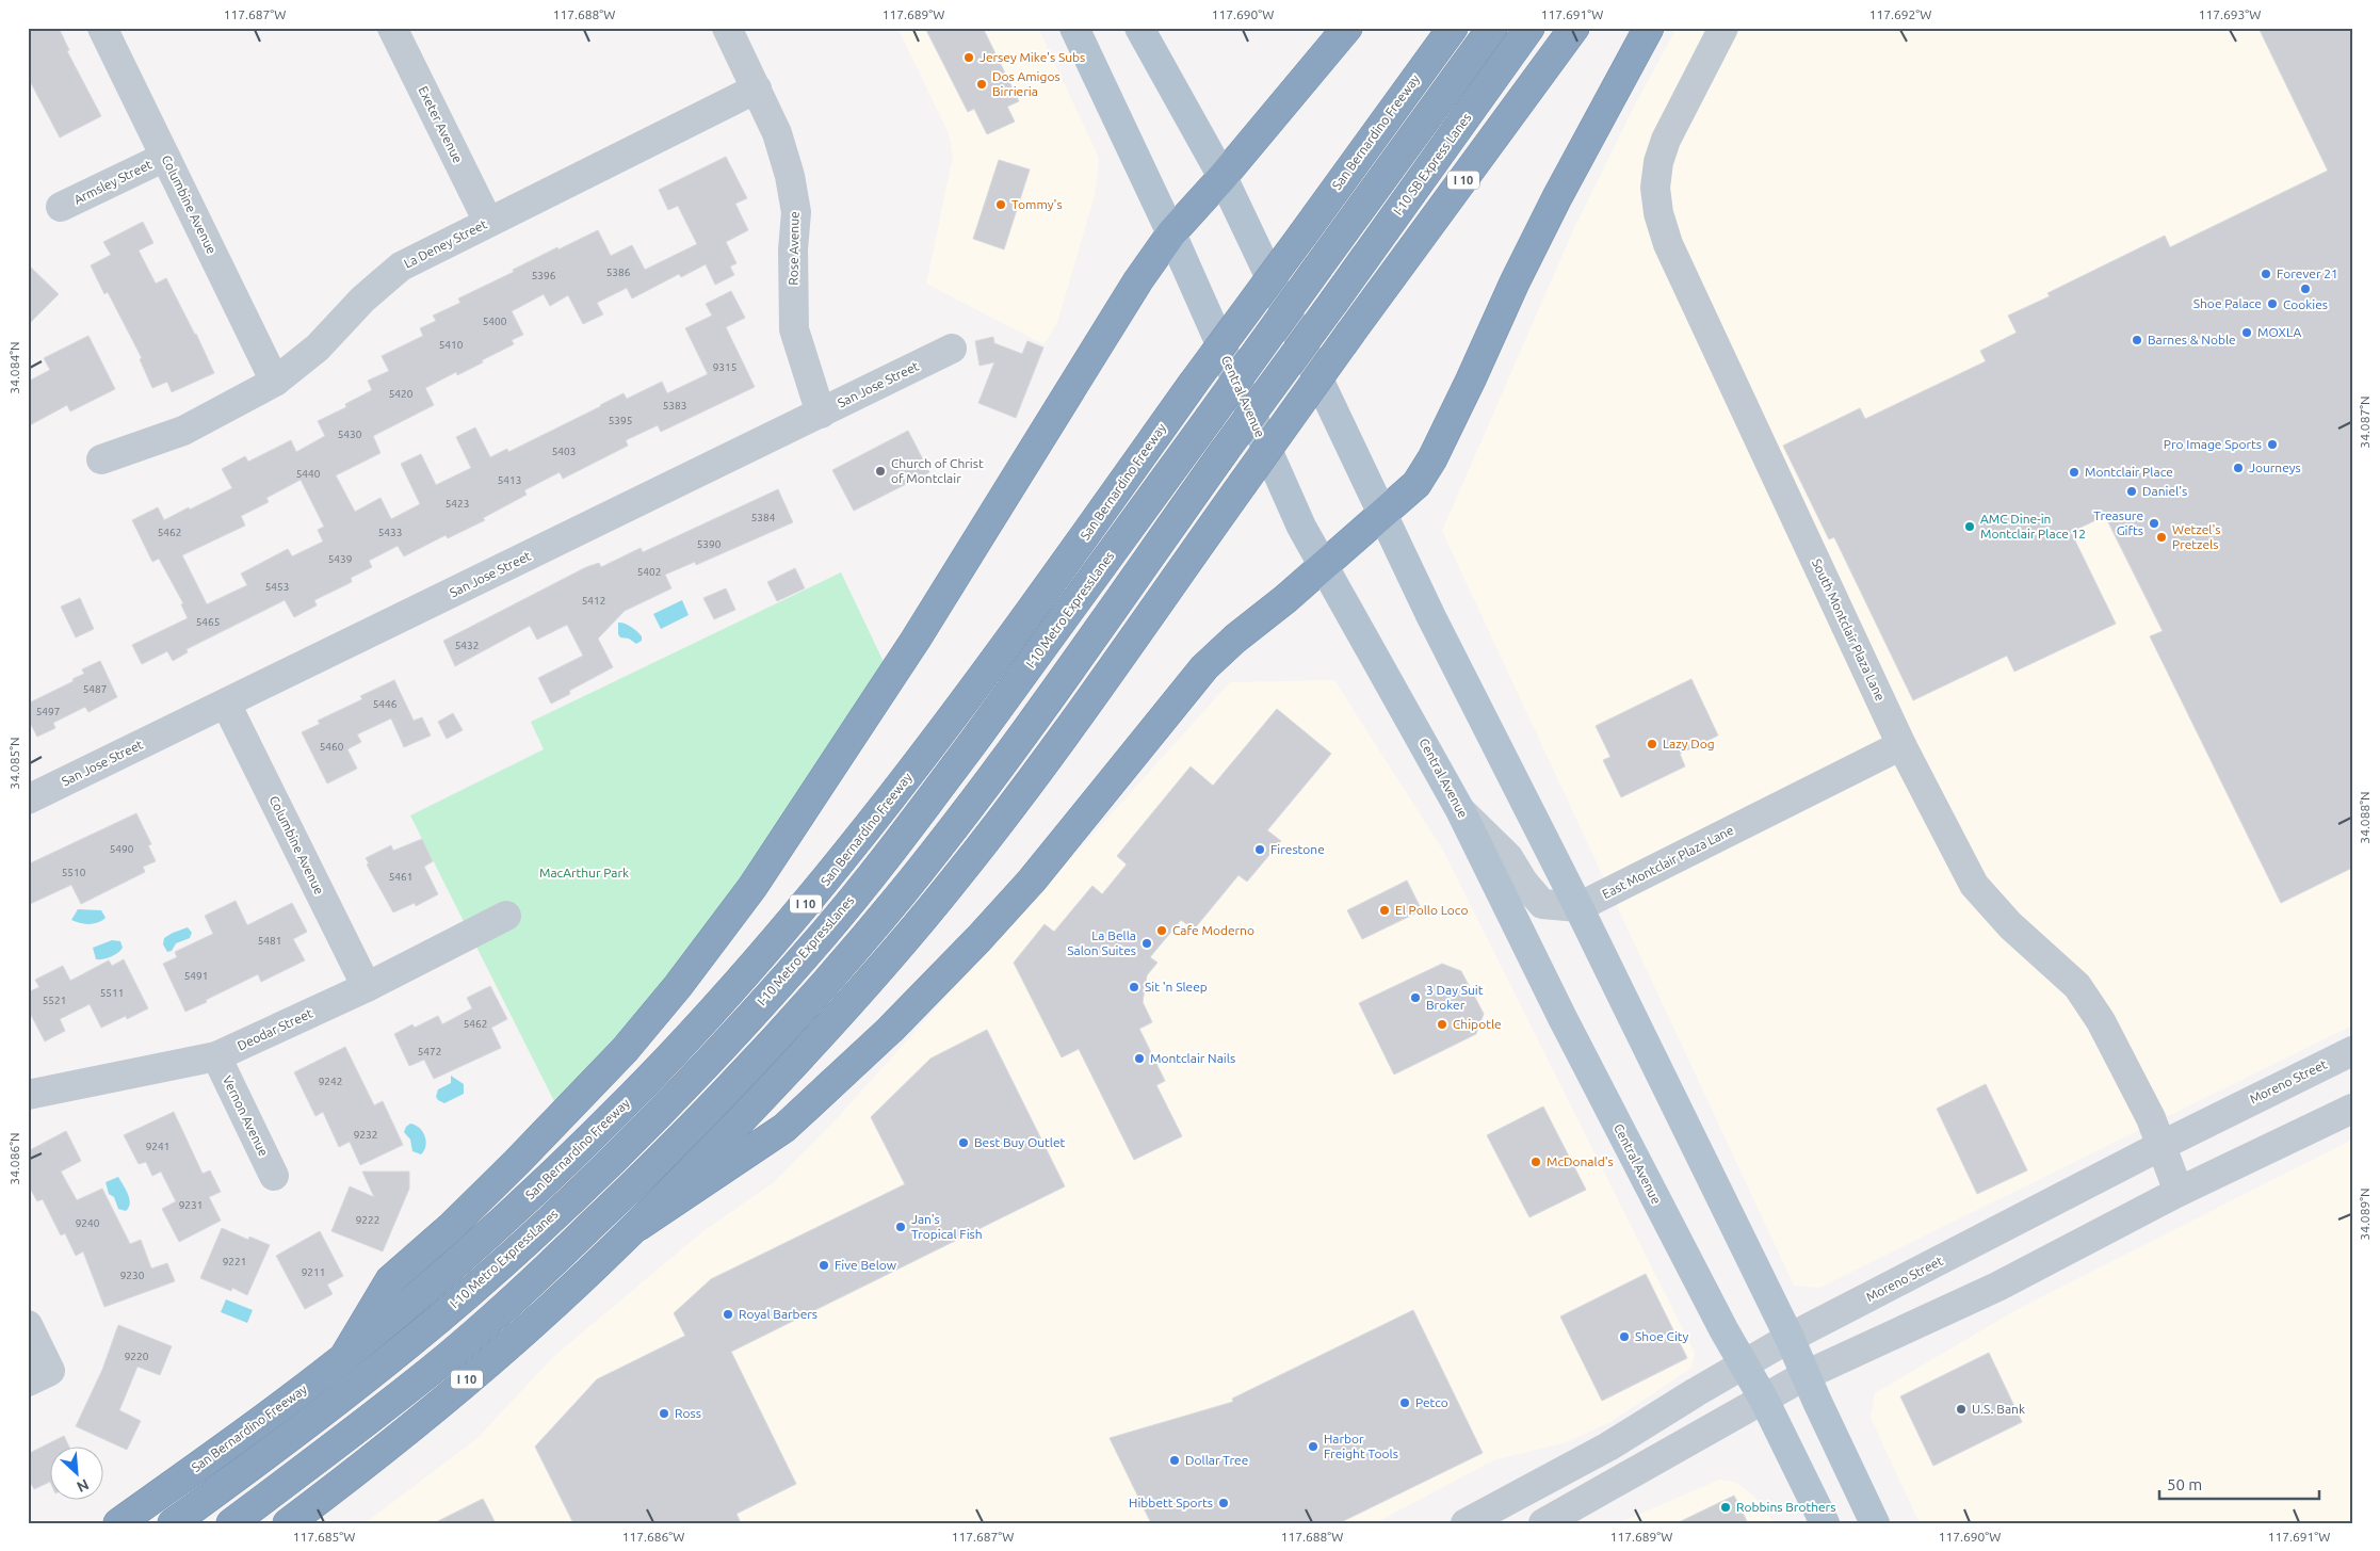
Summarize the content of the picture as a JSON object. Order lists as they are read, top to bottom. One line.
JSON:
{"streets":{"highway":["San Bernardino Freeway","I-10 SB Express Lanes","I 10","I-10 Metro ExpressLanes"],"main road":["Central Avenue"],"street":["Exeter Avenue","Armsley Street","Columbine Avenue","La Deney Street","Rose Avenue","San Jose Street","South Montclair Plaza Lane","East Montclair Plaza Lane","Deodar Street","Moreno Street","Vernon Avenue"]},"crossings":[["Exeter Avenue","La Deney Street"],["Armsley Street","Columbine Avenue"],["Columbine Avenue","La Deney Street"],["Columbine Avenue","San Jose Street"],["Columbine Avenue","Deodar Street"],["La Deney Street","Rose Avenue"],["Rose Avenue","San Jose Street"],["Central Avenue","Moreno Street"],["South Montclair Plaza Lane","East Montclair Plaza Lane"],["South Montclair Plaza Lane","Moreno Street"],["Deodar Street","Vernon Avenue"]],"parks":["MacArthur Park"],"places":["Jersey Mike's Subs","Dos Amigos Birrieria","Tommy's","Forever 21","Cookies","Shoe Palace","MOXLA","Barnes & Noble","Pro Image Sports","Journeys","Church of Christ of Montclair","Montclair Place","Daniel's","Treasure Gifts","AMC Dine-in Montclair Place 12","Wetzel's Pretzels","Lazy Dog","Firestone","El Pollo Loco","Cafe Moderno","La Bella Salon Suites","Sit 'n Sleep","3 Day Suit Broker","Chipotle","Montclair Nails","Best Buy Outlet","McDonald's","Jan's Tropical Fish","Five Below","Royal Barbers","Shoe City","Petco","U.S. Bank","Ross","Harbor Freight Tools","Dollar Tree","Hibbett Sports","Robbins Brothers"],"house_numbers":["5386","5396","5400","5410","9315","5420","5383","5395","5430","5403","5440","5413","5423","5384","5462","5433","5390","5439","5402","5453","5412","5465","5432","5487","5446","5497","5460","5490","5510","5461","5481","5491","5511","5521","5462","5472","9242","9232","9241","9231","9222","9240","9221","9211","9230","9220"],"scale_bar":"50 m","north":"bottom right","coordinates":["117.687°W","117.688°W","117.689°W","117.690°W","117.691°W","117.692°W","117.693°W","34.084°N","34.087°N","34.085°N","34.088°N","34.086°N","34.089°N","117.685°W","117.686°W"]}
